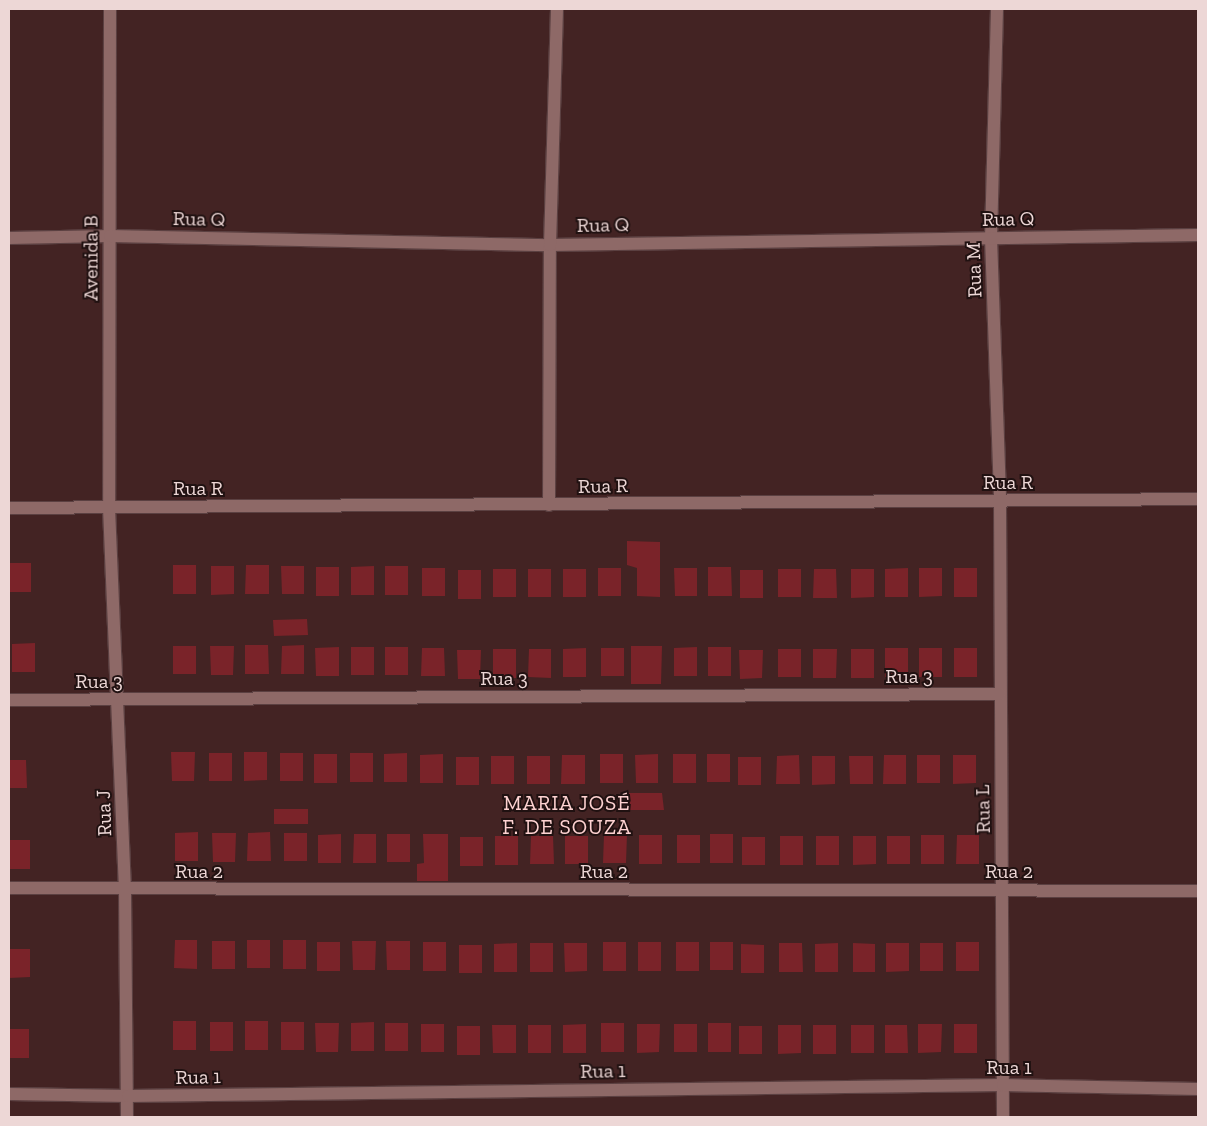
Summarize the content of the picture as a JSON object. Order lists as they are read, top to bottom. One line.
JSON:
{"streets":{"street":["Rua Q","Avenida B","Rua M","Rua R","Rua 3","Rua L","Rua J","Rua 2","Rua 1"]},"crossings":[["Rua Q","Avenida B"],["Rua Q","Rua M"],["Avenida B","Rua R"],["Avenida B","Rua J"],["Rua M","Rua R"],["Rua M","Rua L"],["Rua R","Rua L"],["Rua R","Rua J"],["Rua 3","Rua L"],["Rua 3","Rua J"],["Rua L","Rua 2"],["Rua L","Rua 1"],["Rua J","Rua 2"],["Rua J","Rua 1"]],"districts":["MARIA JOSÉ F. DE SOUZA"]}
